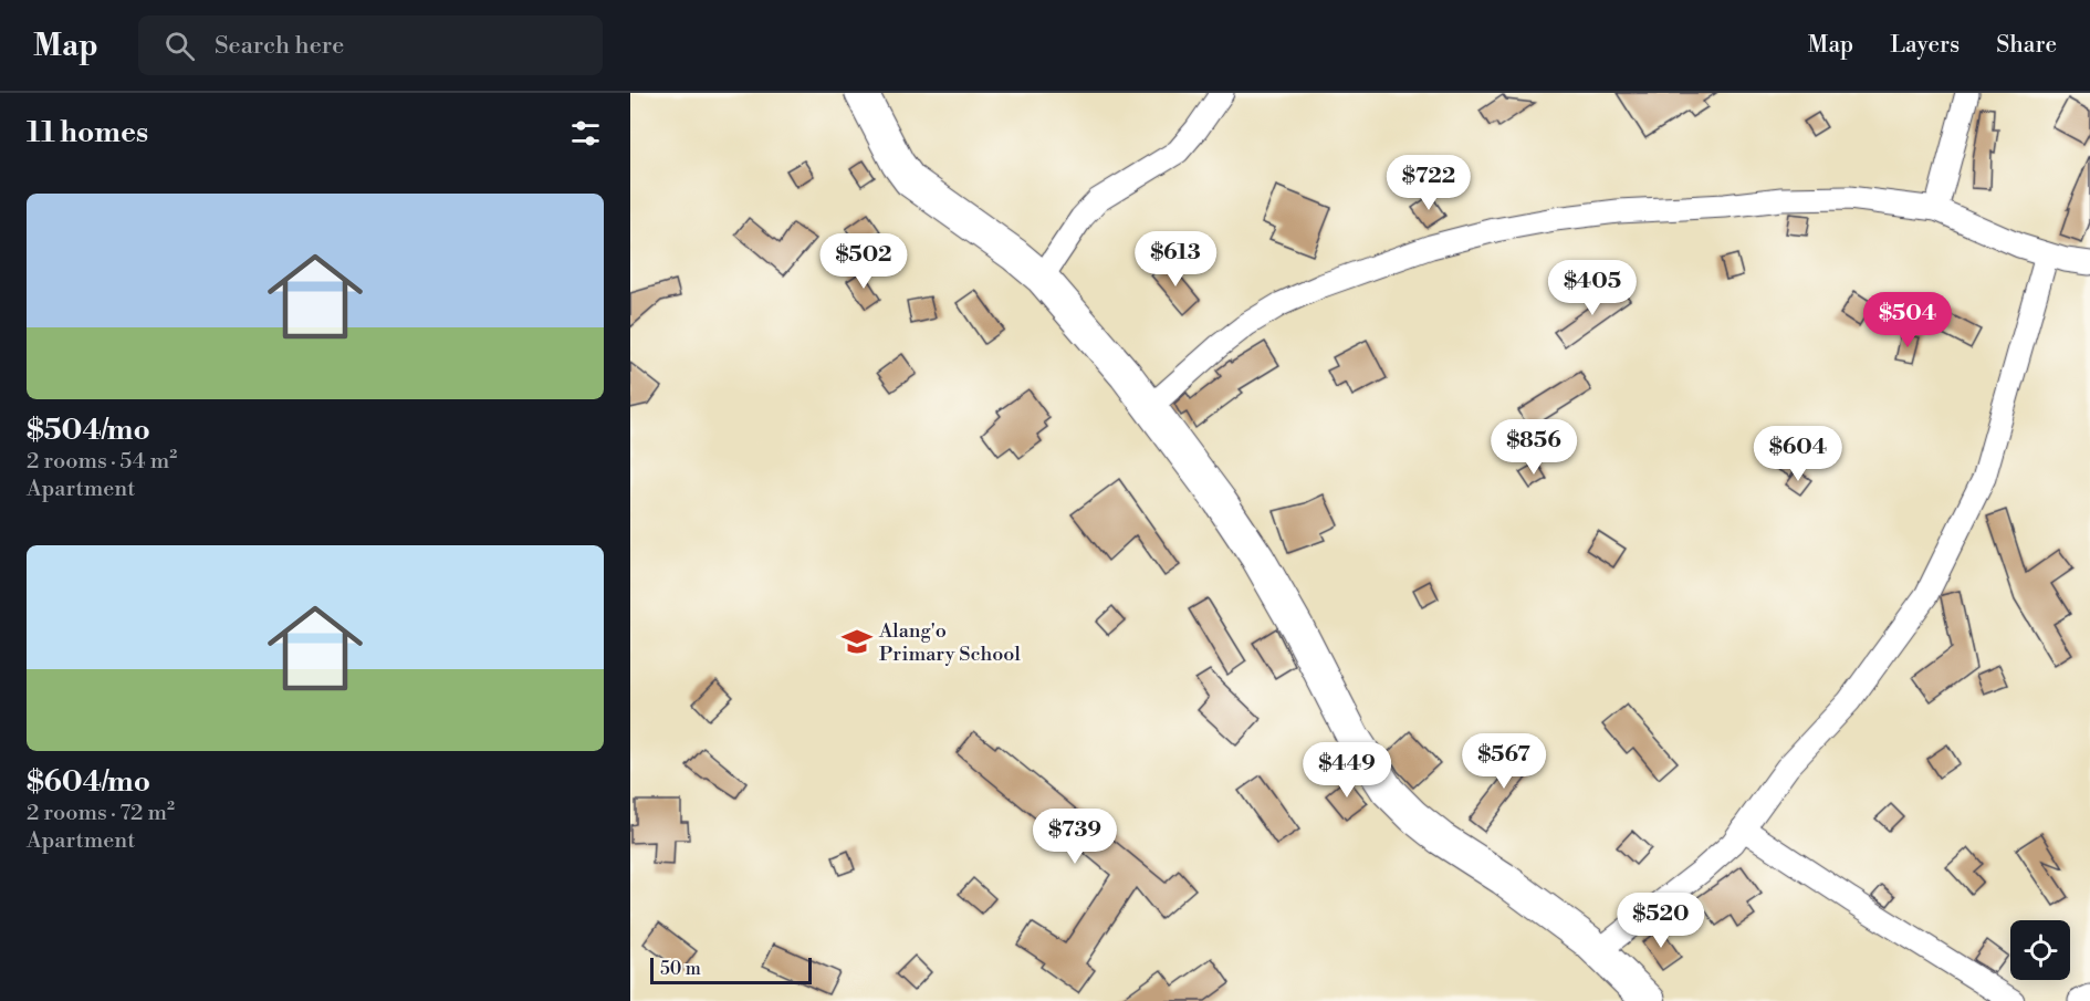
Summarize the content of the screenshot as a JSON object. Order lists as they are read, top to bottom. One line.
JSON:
{"places":{"school or university":["Alang'o Primary School"]},"scale_bar":"50 m","page":{"header":"Map","search":"Search here","nav":["Map","Layers","Share"],"heading":"11 homes","price":["$722","$613","$502","$405","$504","$856","$604","$567","$449","$739","$520"],"list":[{"name":"$504/mo","note":"2 rooms · 54 m² · Apartment"},{"name":"$604/mo","note":"2 rooms · 72 m² · Apartment"}],"scale":"50 m"}}
